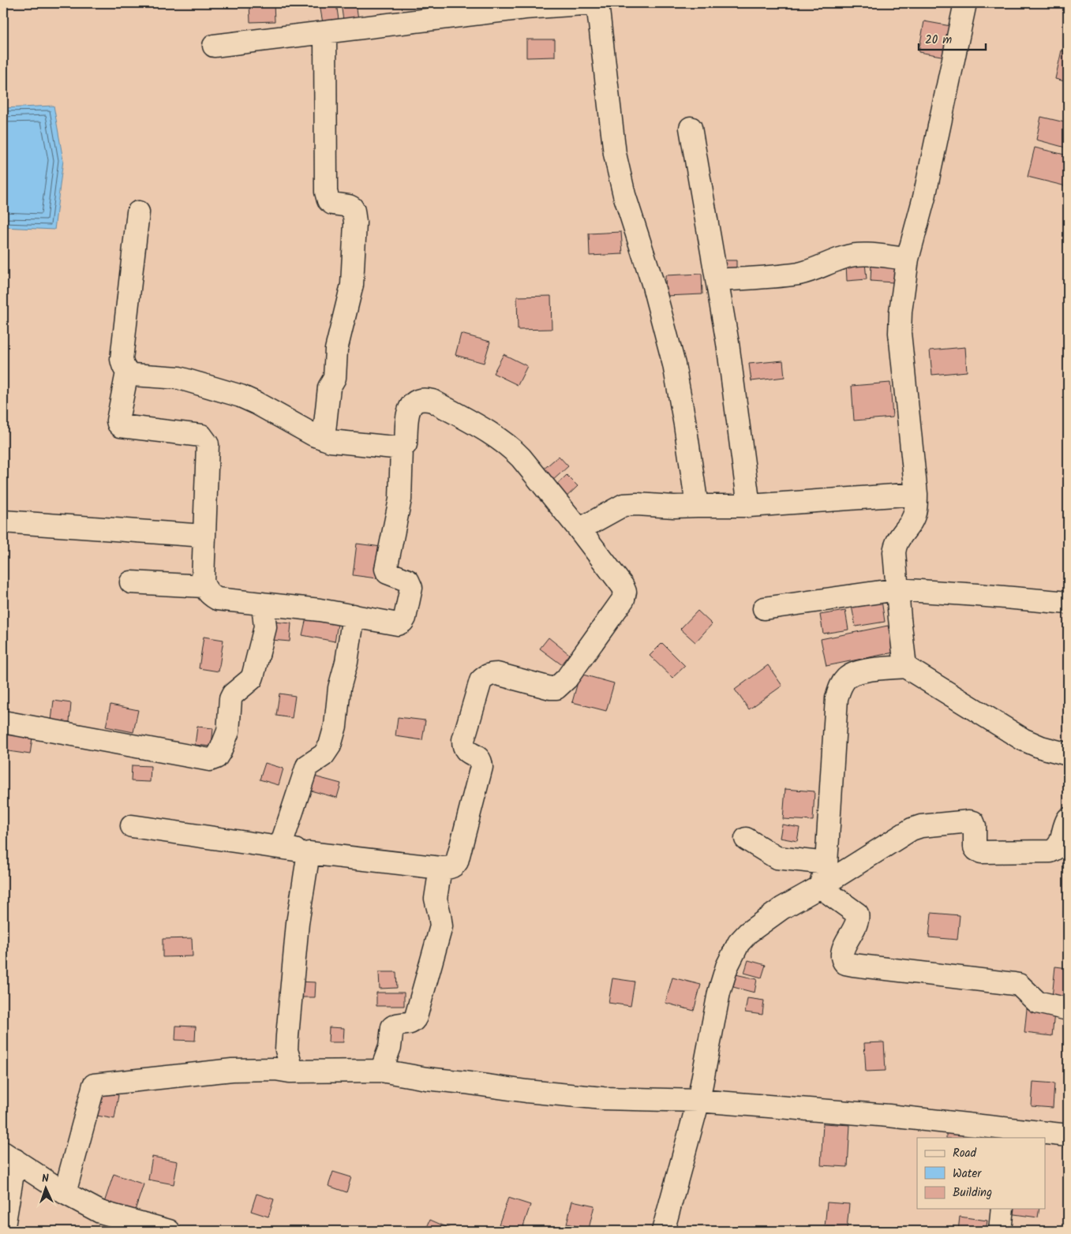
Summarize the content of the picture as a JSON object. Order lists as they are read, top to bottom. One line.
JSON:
{"legend":["Road","Water","Building"],"scale_bar":"20 m","north":"top"}
